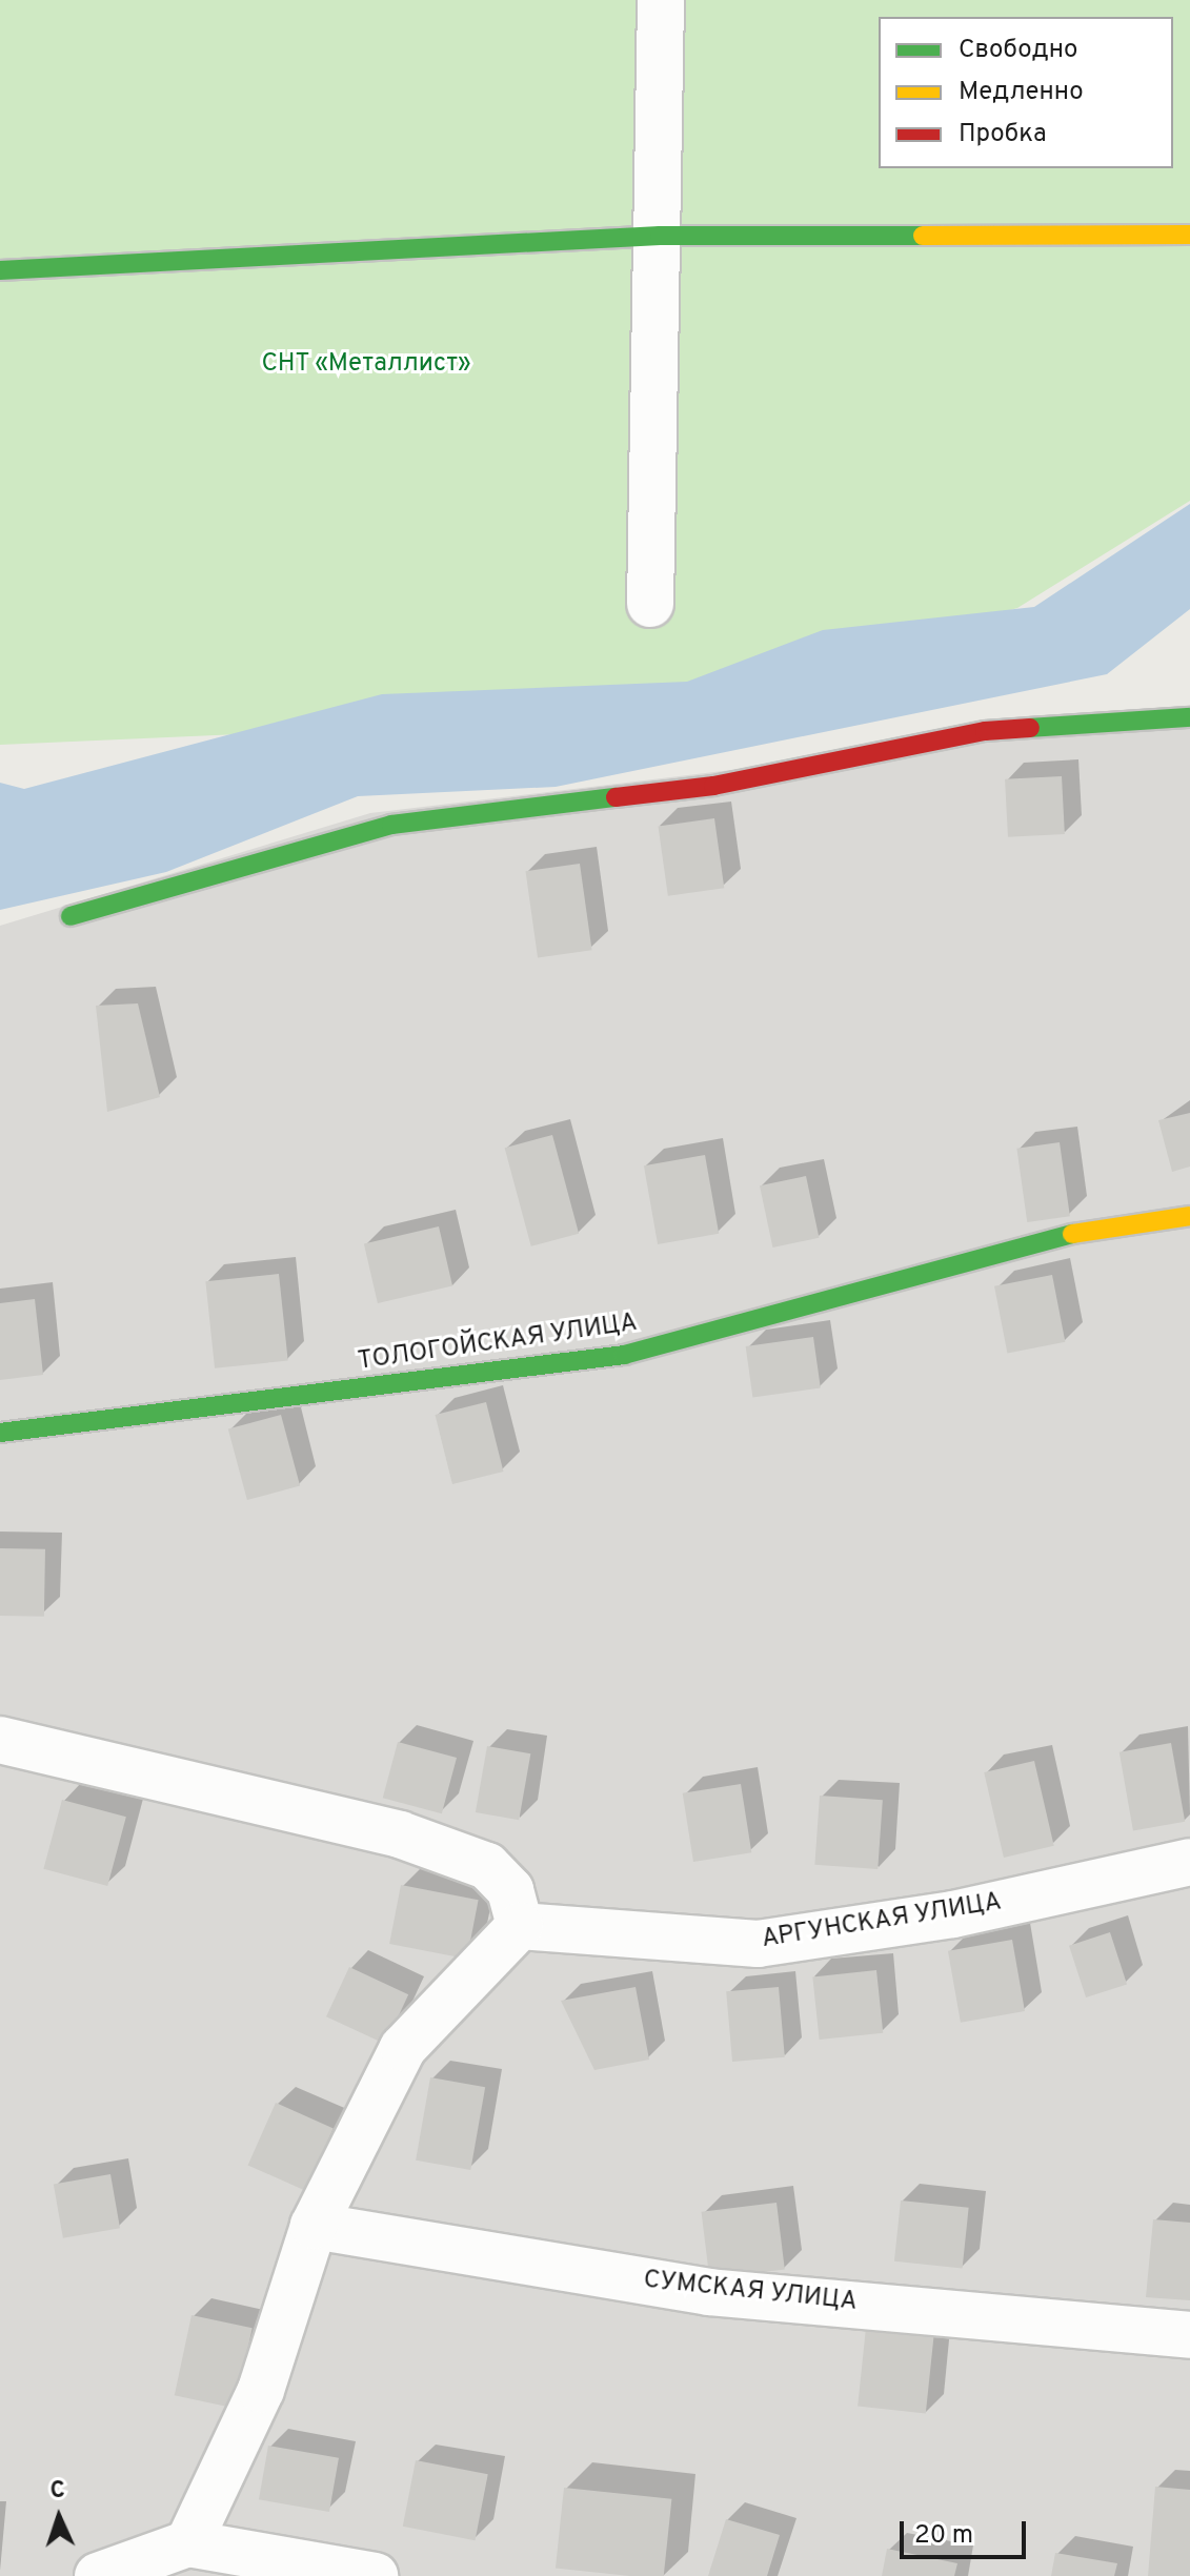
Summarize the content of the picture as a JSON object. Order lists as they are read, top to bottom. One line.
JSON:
{"streets":{"street":["ТОЛОГОЙСКАЯ УЛИЦА","АРГУНСКАЯ УЛИЦА","СУМСКАЯ УЛИЦА"]},"parks":["СНТ «Металлист»"],"legend":["Свободно","Медленно","Пробка"],"scale_bar":"20 m","north":"top"}
